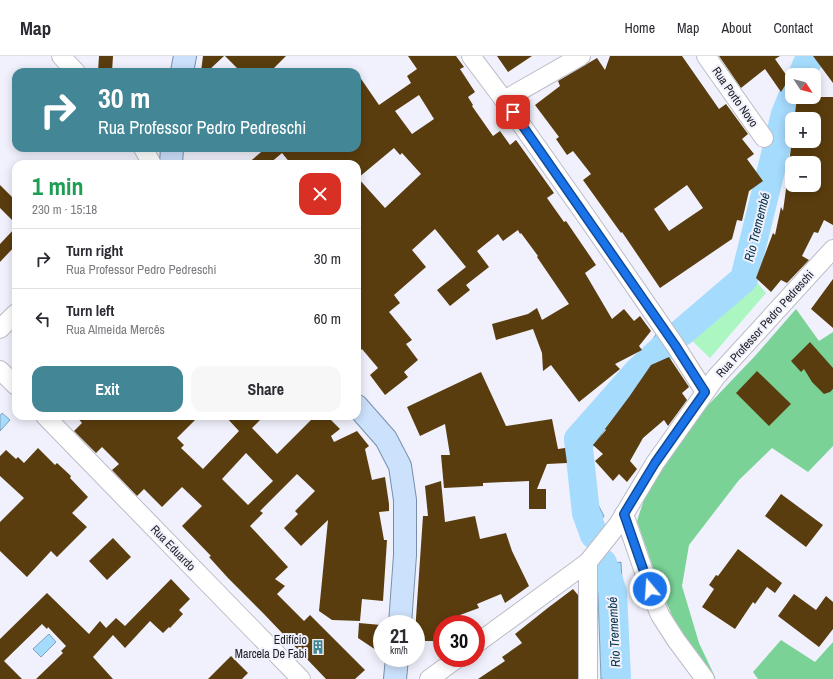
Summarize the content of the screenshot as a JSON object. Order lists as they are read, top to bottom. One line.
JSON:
{"streets":{"street":["Rua Porto Novo","Rua Professor Pedro Pedreschi","Rua Eduardo"]},"water":["Rio Tremembé"],"places":{"building":["Edifício Marcela De Fabi"]},"north":"bottom right","page":{"header":"Map","nav":["Home","Map","About","Contact"],"map_buttons":["+","−"],"turn":["30 m","Rua Professor Pedro Pedreschi"],"heading":["1 min","230 m · 15:18"],"list":[{"name":"Turn right","note":"Rua Professor Pedro Pedreschi","value":"30 m"},{"name":"Turn left","note":"Rua Almeida Mercês","value":"60 m"}],"buttons":["Exit","Share"],"speed":"21 km/h","limit":"30"}}
